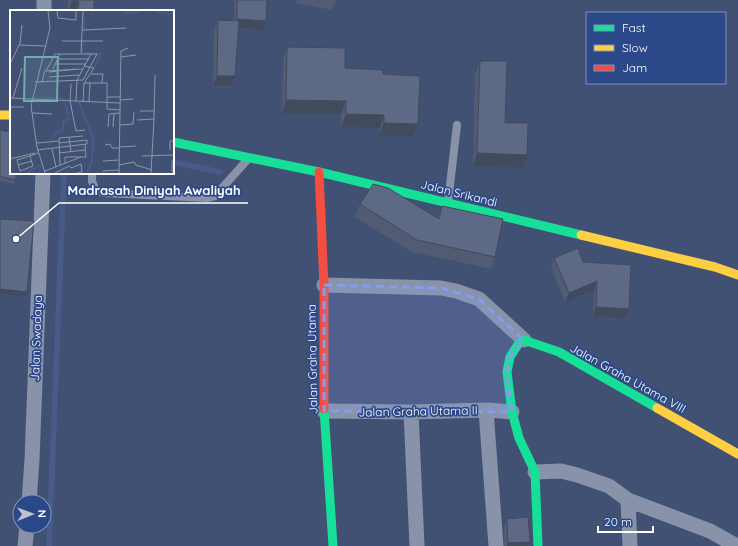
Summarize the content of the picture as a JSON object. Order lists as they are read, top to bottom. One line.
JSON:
{"streets":{"street":["Jalan Srikandi","Jalan Swadaya","Jalan Graha Utama","Jalan Graha Utama VIII","Jalan Graha Utama II"]},"crossings":[["Jalan Srikandi","Jalan Graha Utama"],["Jalan Graha Utama","Jalan Graha Utama II"]],"places":["Madrasah Diniyah Awaliyah"],"legend":["Fast","Slow","Jam"],"scale_bar":"20 m","north":"right"}
